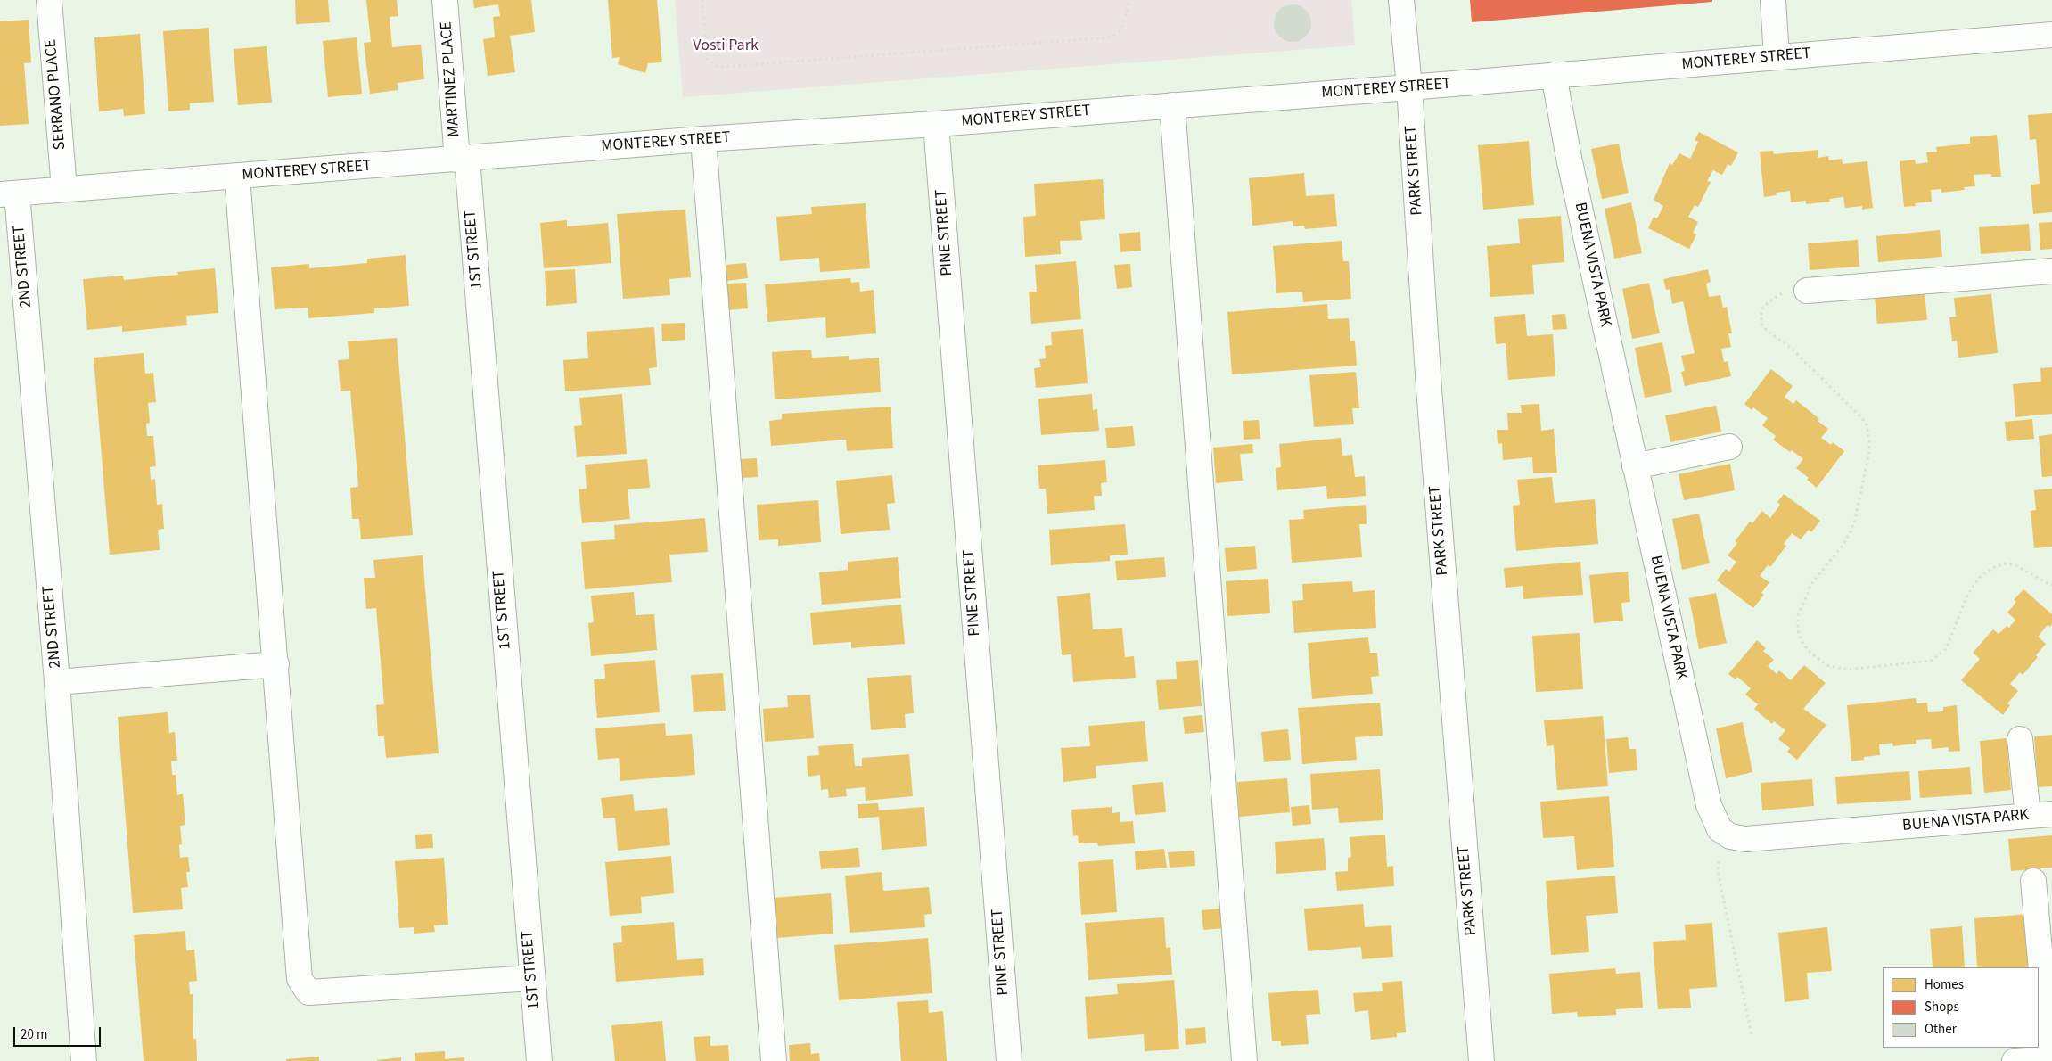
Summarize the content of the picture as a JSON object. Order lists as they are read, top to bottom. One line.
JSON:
{"streets":{"street":["MONTEREY STREET","MARTINEZ PLACE","SERRANO PLACE","PARK STREET","PINE STREET","1ST STREET","BUENA VISTA PARK","2ND STREET"]},"crossings":[["MONTEREY STREET","MARTINEZ PLACE"],["MONTEREY STREET","SERRANO PLACE"],["MONTEREY STREET","PARK STREET"],["MONTEREY STREET","PINE STREET"],["MONTEREY STREET","1ST STREET"],["MONTEREY STREET","BUENA VISTA PARK"],["MONTEREY STREET","2ND STREET"],["MARTINEZ PLACE","1ST STREET"]],"parks":["Vosti Park"],"legend":["Homes","Shops","Other"],"scale_bar":"20 m"}
